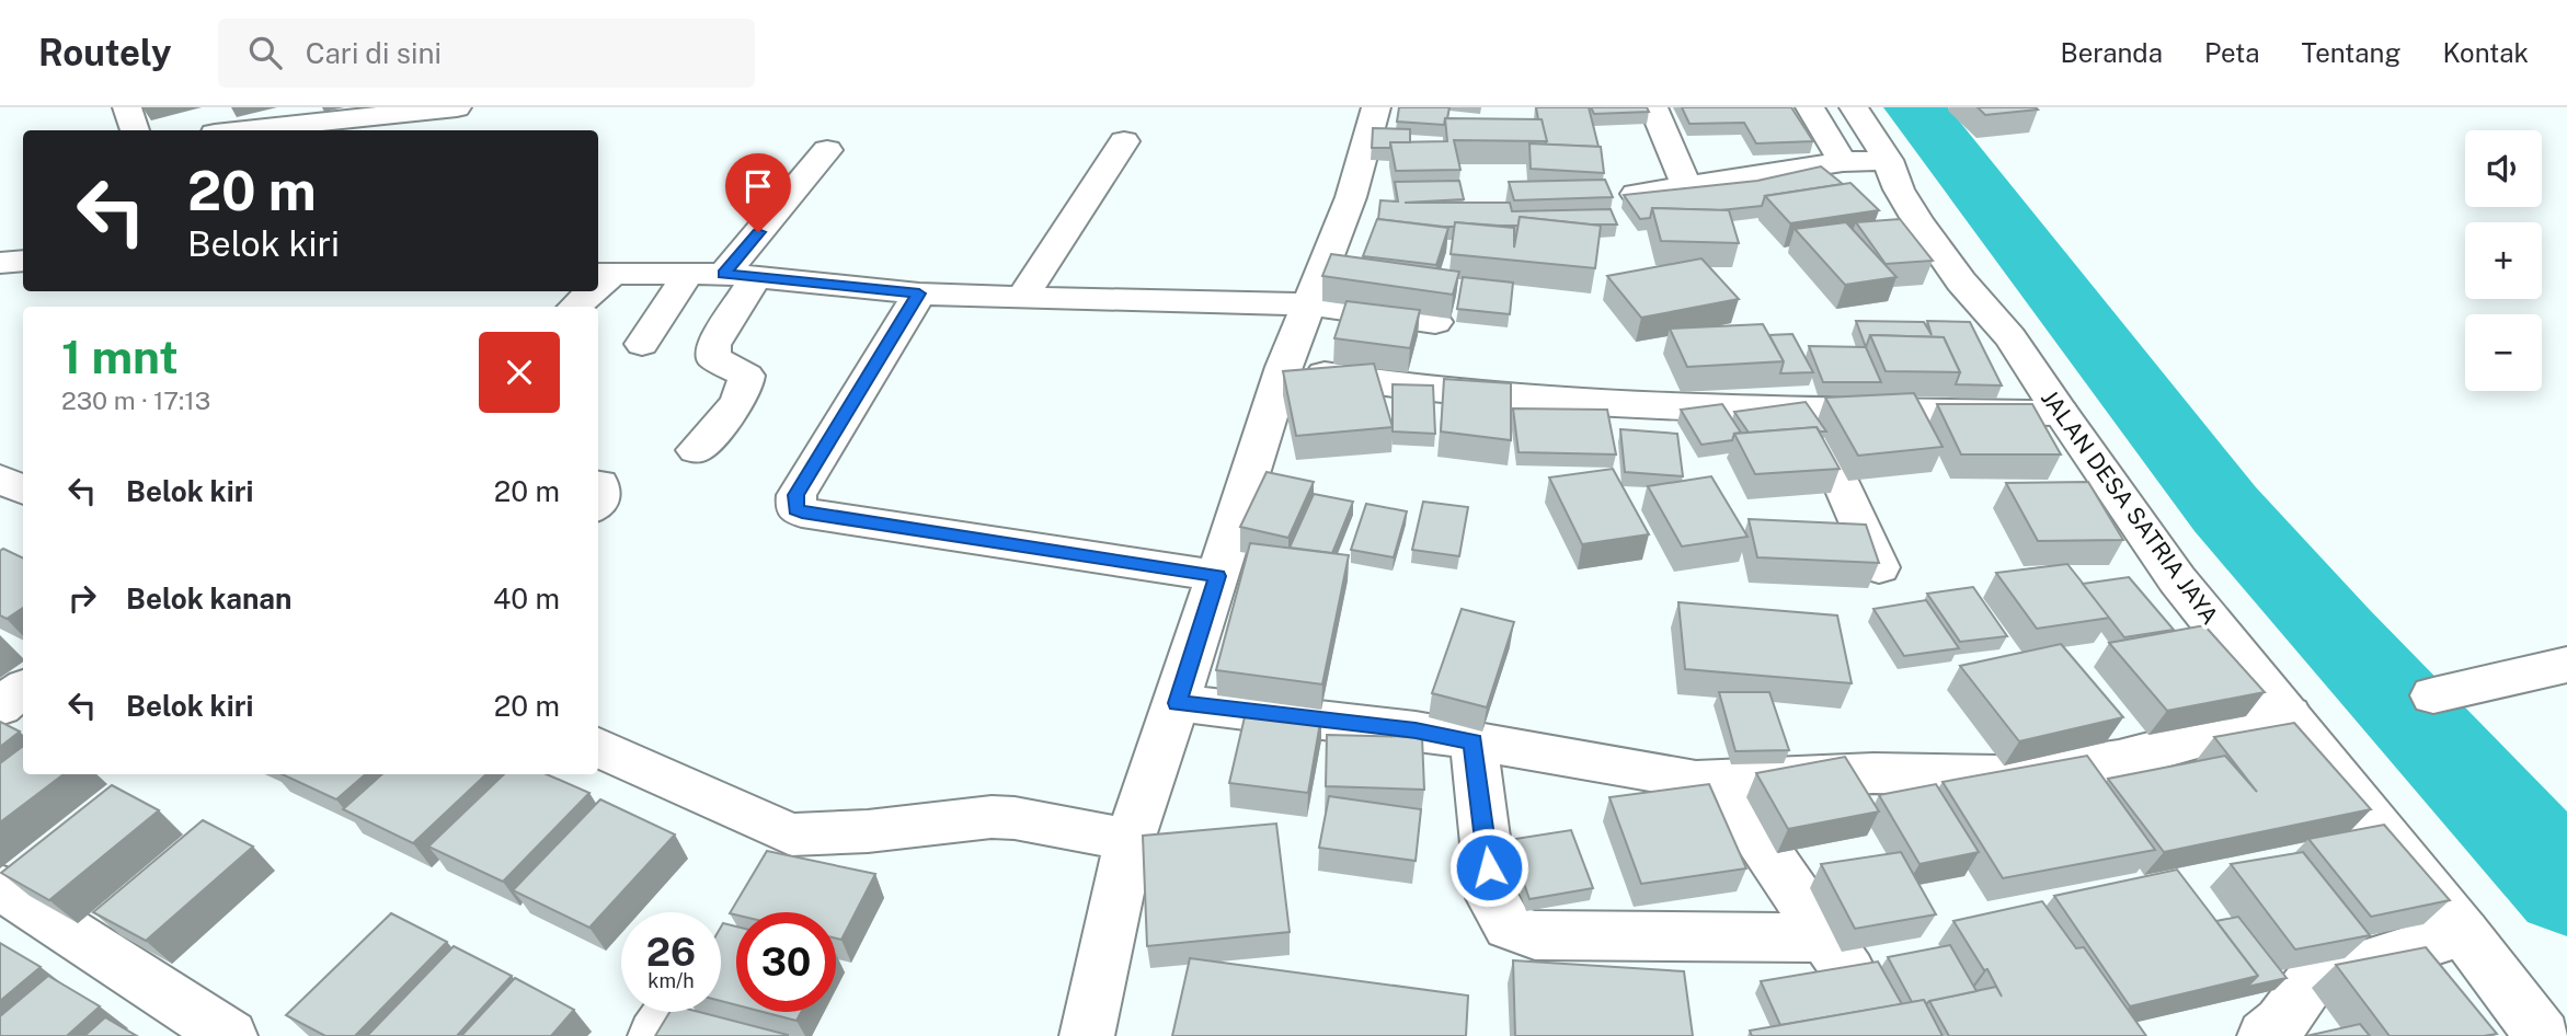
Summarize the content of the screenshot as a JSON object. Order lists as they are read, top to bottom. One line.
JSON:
{"streets":{"street":["JALAN DESA SATRIA JAYA"]},"page":{"header":"Routely","search":"Cari di sini","nav":["Beranda","Peta","Tentang","Kontak"],"map_buttons":["+","−"],"turn":["20 m","Belok kiri"],"heading":["1 mnt","230 m · 17:13"],"list":[{"name":"Belok kiri","value":"20 m"},{"name":"Belok kanan","value":"40 m"},{"name":"Belok kiri","value":"20 m"}],"speed":"26 km/h","limit":"30"}}
